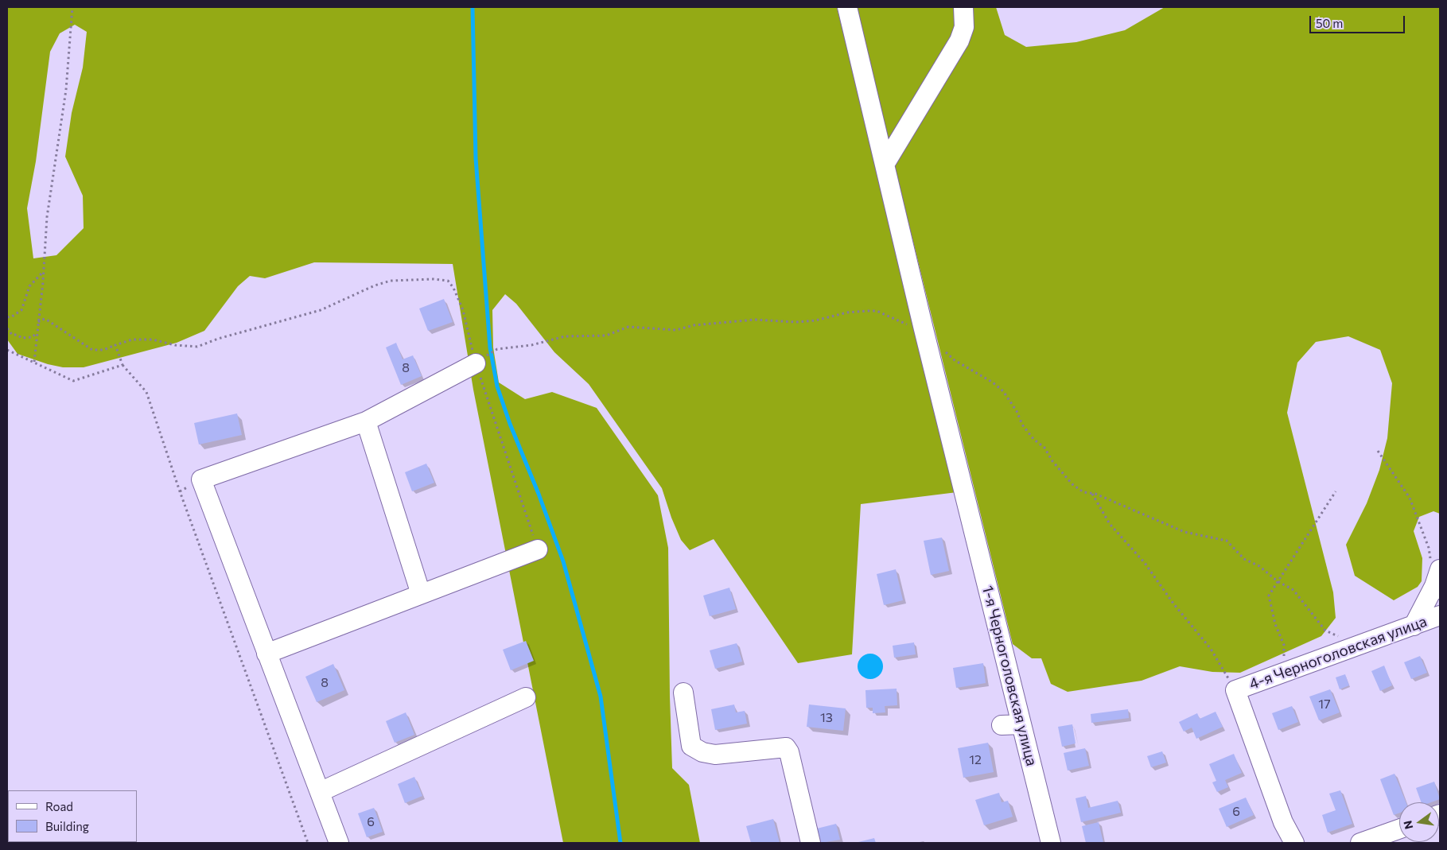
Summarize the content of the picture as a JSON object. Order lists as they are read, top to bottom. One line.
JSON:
{"streets":{"street":["4-я Черноголовская улица","1-я Черноголовская улица"]},"house_numbers":["8","8","17","13","12","6","6"],"legend":["Road","Building"],"scale_bar":"50 m","north":"left"}
